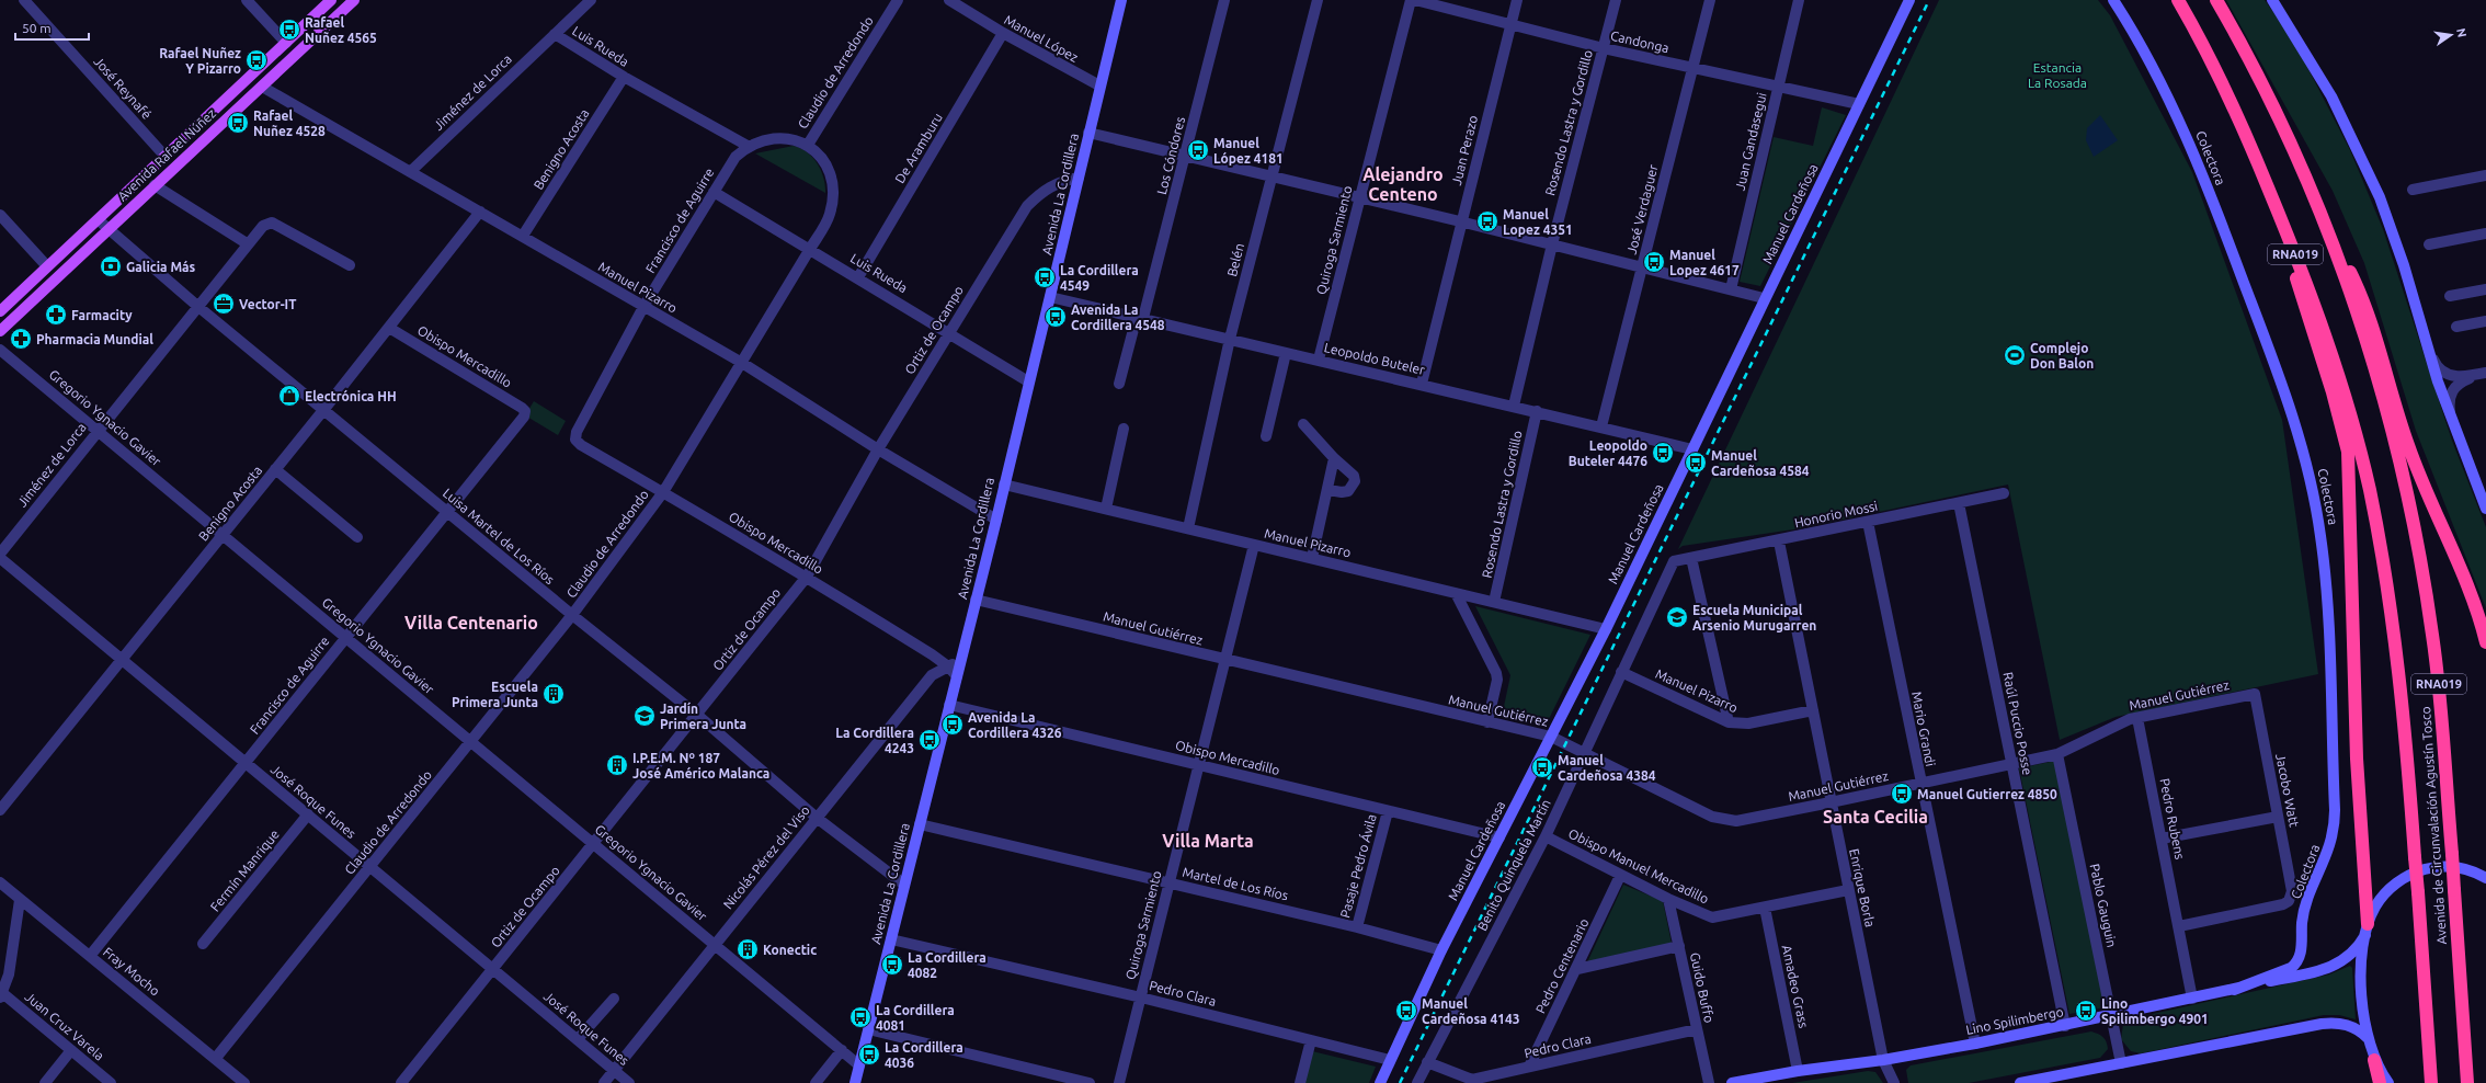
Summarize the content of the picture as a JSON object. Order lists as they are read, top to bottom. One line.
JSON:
{"streets":{"highway":["RNA019","Avenida de Circunvalación Agustín Tosco"],"main road":["Avenida Rafael Núñez","Colectora","Avenida La Cordillera","Manuel Cardeñosa","Lino Spilimbergo"],"street":["Manuel López","Candonga","Luis Rueda","Claudio de Arredondo","José Reynafé","Jiménez de Lorca","Rosendo Lastra y Gordillo","Juan Gandasegui","De Aramburu","Benigno Acosta","Juan Perazo","Los Cóndores","José Verdaguer","Francisco de Aguirre","Quiroga Sarmiento","Belén","Manuel Pizarro","Ortiz de Ocampo","Obispo Mercadillo","Leopoldo Buteler","Gregorio Ygnacio Gavier","Honorio Mossi","Luisa Martel de Los Ríos","Manuel Gutiérrez","Raúl Puccio Posse","Mario Grandi","Jacobo Watt","José Roque Funes","Pedro Rubens","Nicolás Pérez del Viso","Benito Quinquela Martín","Pasaje Pedro Ávila","Obispo Manuel Mercadillo","Fermín Manrique","Martel de Los Ríos","Enrique Borla","Pablo Gauguin","Pedro Centenario","Fray Mocho","Amadeo Grass","Guido Buffo","Pedro Clara","Juan Cruz Varela"]},"crossings":[["Manuel López","De Aramburu"],["Manuel López","Avenida La Cordillera"],["Candonga","Rosendo Lastra y Gordillo"],["Candonga","Juan Gandasegui"],["Candonga","Juan Perazo"],["Candonga","José Verdaguer"],["Candonga","Manuel Cardeñosa"],["Luis Rueda","Claudio de Arredondo"],["Luis Rueda","Jiménez de Lorca"],["Luis Rueda","De Aramburu"],["Luis Rueda","Benigno Acosta"],["Luis Rueda","Avenida La Cordillera"],["Luis Rueda","Francisco de Aguirre"],["Luis Rueda","Ortiz de Ocampo"],["Claudio de Arredondo","Francisco de Aguirre"],["Claudio de Arredondo","Manuel Pizarro"],["Claudio de Arredondo","Obispo Mercadillo"],["Claudio de Arredondo","Gregorio Ygnacio Gavier"],["Claudio de Arredondo","Luisa Martel de Los Ríos"],["Claudio de Arredondo","José Roque Funes"],["Claudio de Arredondo","Fray Mocho"],["José Reynafé","Avenida Rafael Núñez"],["Jiménez de Lorca","Manuel Pizarro"],["Jiménez de Lorca","Gregorio Ygnacio Gavier"],["Jiménez de Lorca","Luisa Martel de Los Ríos"],["Rosendo Lastra y Gordillo","Manuel Pizarro"],["Rosendo Lastra y Gordillo","Leopoldo Buteler"],["Benigno Acosta","Manuel Pizarro"],["Benigno Acosta","Obispo Mercadillo"],["Benigno Acosta","Gregorio Ygnacio Gavier"],["Benigno Acosta","Luisa Martel de Los Ríos"],["Benigno Acosta","José Roque Funes"],["Juan Perazo","Leopoldo Buteler"],["Avenida Rafael Núñez","Manuel Pizarro"],["Avenida Rafael Núñez","Luisa Martel de Los Ríos"],["Los Cóndores","Leopoldo Buteler"],["Colectora","Lino Spilimbergo"],["Avenida La Cordillera","Manuel Pizarro"],["Avenida La Cordillera","Ortiz de Ocampo"],["Avenida La Cordillera","Obispo Mercadillo"],["Avenida La Cordillera","Leopoldo Buteler"],["Avenida La Cordillera","Gregorio Ygnacio Gavier"],["Avenida La Cordillera","Luisa Martel de Los Ríos"],["Avenida La Cordillera","Manuel Gutiérrez"],["Avenida La Cordillera","Nicolás Pérez del Viso"],["Avenida La Cordillera","Martel de Los Ríos"],["Avenida La Cordillera","Pedro Clara"],["José Verdaguer","Leopoldo Buteler"],["Manuel Cardeñosa","Manuel Pizarro"],["Manuel Cardeñosa","Obispo Mercadillo"],["Manuel Cardeñosa","Leopoldo Buteler"],["Manuel Cardeñosa","Manuel Gutiérrez"],["Manuel Cardeñosa","Martel de Los Ríos"],["Manuel Cardeñosa","Pedro Clara"],["Francisco de Aguirre","Manuel Pizarro"],["Francisco de Aguirre","Obispo Mercadillo"],["Francisco de Aguirre","Gregorio Ygnacio Gavier"],["Francisco de Aguirre","Luisa Martel de Los Ríos"],["Francisco de Aguirre","José Roque Funes"],["Francisco de Aguirre","Fray Mocho"],["Quiroga Sarmiento","Manuel Pizarro"],["Quiroga Sarmiento","Obispo Mercadillo"],["Quiroga Sarmiento","Leopoldo Buteler"],["Quiroga Sarmiento","Manuel Gutiérrez"],["Quiroga Sarmiento","Martel de Los Ríos"],["Quiroga Sarmiento","Pedro Clara"],["Belén","Manuel Pizarro"],["Belén","Leopoldo Buteler"],["Manuel Pizarro","Ortiz de Ocampo"],["Manuel Pizarro","Benito Quinquela Martín"],["Manuel Pizarro","Enrique Borla"],["Ortiz de Ocampo","Obispo Mercadillo"],["Ortiz de Ocampo","Gregorio Ygnacio Gavier"],["Ortiz de Ocampo","Luisa Martel de Los Ríos"],["Ortiz de Ocampo","José Roque Funes"],["Obispo Mercadillo","Nicolás Pérez del Viso"],["Obispo Mercadillo","Pasaje Pedro Ávila"],["Gregorio Ygnacio Gavier","Nicolás Pérez del Viso"],["Honorio Mossi","Raúl Puccio Posse"],["Honorio Mossi","Mario Grandi"],["Honorio Mossi","Benito Quinquela Martín"],["Honorio Mossi","Enrique Borla"],["Luisa Martel de Los Ríos","Nicolás Pérez del Viso"],["Manuel Gutiérrez","Raúl Puccio Posse"],["Manuel Gutiérrez","Mario Grandi"],["Manuel Gutiérrez","Jacobo Watt"],["Manuel Gutiérrez","Pedro Rubens"],["Manuel Gutiérrez","Benito Quinquela Martín"],["Manuel Gutiérrez","Enrique Borla"],["Manuel Gutiérrez","Pablo Gauguin"],["Raúl Puccio Posse","Lino Spilimbergo"],["Mario Grandi","Lino Spilimbergo"],["Jacobo Watt","Pedro Rubens"],["José Roque Funes","Nicolás Pérez del Viso"],["José Roque Funes","Fermín Manrique"],["Pedro Rubens","Lino Spilimbergo"],["Benito Quinquela Martín","Obispo Manuel Mercadillo"],["Benito Quinquela Martín","Pedro Clara"],["Pasaje Pedro Ávila","Martel de Los Ríos"],["Obispo Manuel Mercadillo","Enrique Borla"],["Obispo Manuel Mercadillo","Pedro Centenario"],["Obispo Manuel Mercadillo","Amadeo Grass"],["Obispo Manuel Mercadillo","Guido Buffo"],["Enrique Borla","Lino Spilimbergo"],["Pablo Gauguin","Lino Spilimbergo"],["Pedro Centenario","Pedro Clara"],["Amadeo Grass","Lino Spilimbergo"],["Guido Buffo","Pedro Clara"]],"districts":["Alejandro Centeno","Villa Centenario","Santa Cecilia","Villa Marta"],"parks":["Estancia La Rosada"],"places":{"bus stop":["Rafael Nuñez 4565","Rafael Nuñez Y Pizarro","Rafael Nuñez 4528","Manuel López 4181","Manuel Lopez 4351","Manuel Lopez 4617","La Cordillera 4549","Avenida La Cordillera 4548","Leopoldo Buteler 4476","Manuel Cardeñosa 4584","Avenida La Cordillera 4326","La Cordillera 4243","Manuel Cardeñosa 4384","Manuel Gutierrez 4850","La Cordillera 4082","Manuel Cardeñosa 4143","Lino Spilimbergo 4901","La Cordillera 4081","La Cordillera 4036"],"bank":["Galicia Más"],"office":["Vector-IT"],"pharmacy":["Farmacity","Pharmacia Mundial"],"sports":["Complejo Don Balon"],"shop":["Electrónica HH"],"school or university":["Escuela Municipal Arsenio Murugarren","Jardín Primera Junta"],"building":["Escuela Primera Junta","I.P.E.M. Nº 187 José Américo Malanca","Konectic"]},"scale_bar":"50 m","north":"right"}
